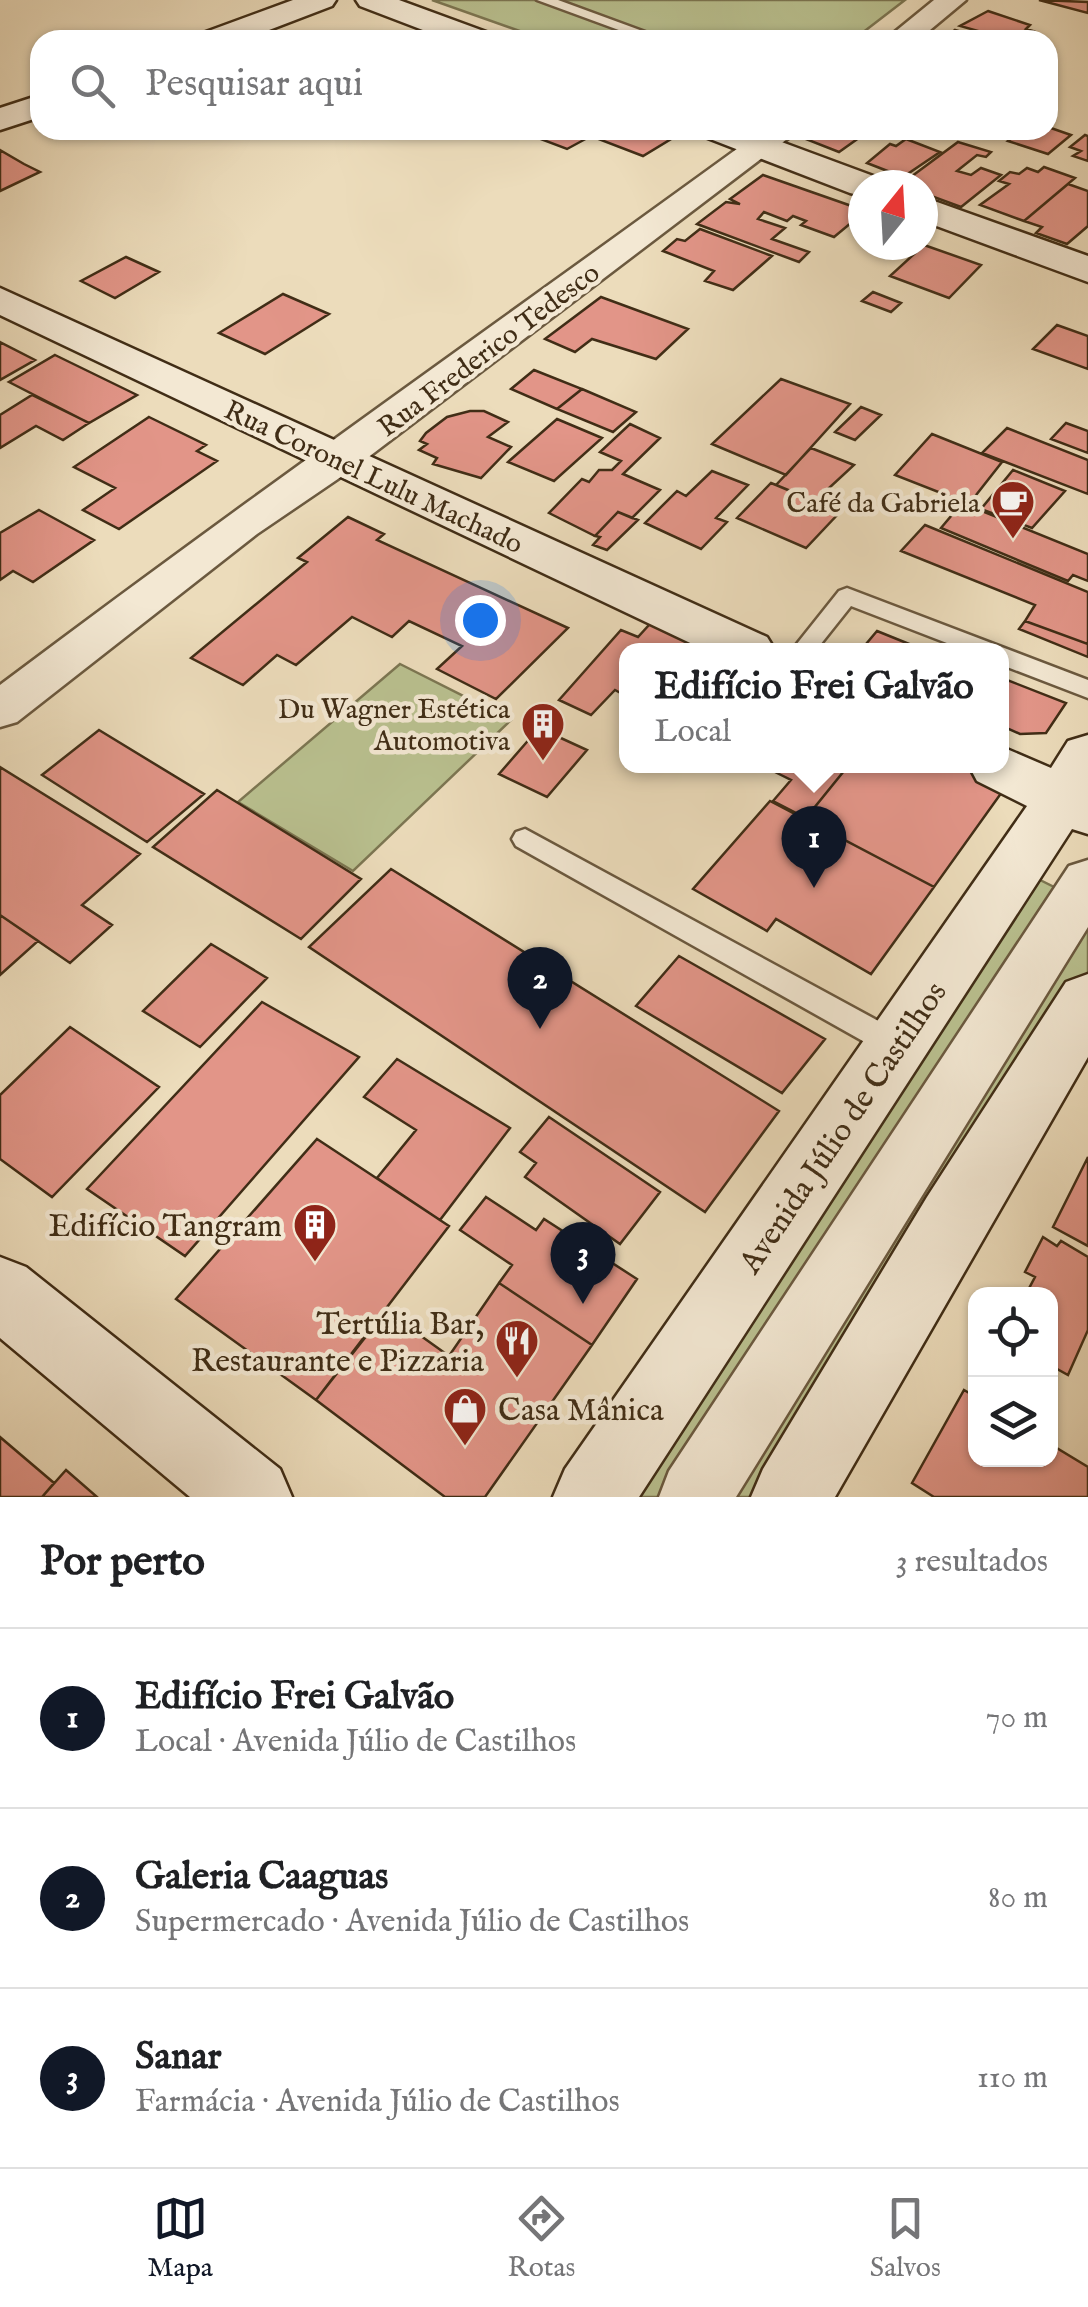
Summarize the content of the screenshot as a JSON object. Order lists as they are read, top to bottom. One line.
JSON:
{"streets":{"street":["Rua Frederico Tedesco","Rua Coronel Lulu Machado","Avenida Júlio de Castilhos"]},"crossings":[["Rua Frederico Tedesco","Rua Coronel Lulu Machado"]],"places":{"cafe":["Café da Gabriela"],"building":["Du Wagner Estética Automotiva","Edifício Tangram"],"restaurant":["Tertúlia Bar, Restaurante e Pizzaria"],"shop":["Casa Mânica"]},"north":"top","page":{"search":"Pesquisar aqui","popup":["Edifício Frei Galvão","Local"],"pins":["1","2","3"],"heading":["Por perto","3 resultados"],"list":[{"mark":"1","name":"Edifício Frei Galvão","note":"Local · Avenida Júlio de Castilhos","value":"70 m"},{"mark":"2","name":"Galeria Caaguas","note":"Supermercado · Avenida Júlio de Castilhos","value":"80 m"},{"mark":"3","name":"Sanar","note":"Farmácia · Avenida Júlio de Castilhos","value":"110 m"}],"nav":["Mapa","Rotas","Salvos"]}}
